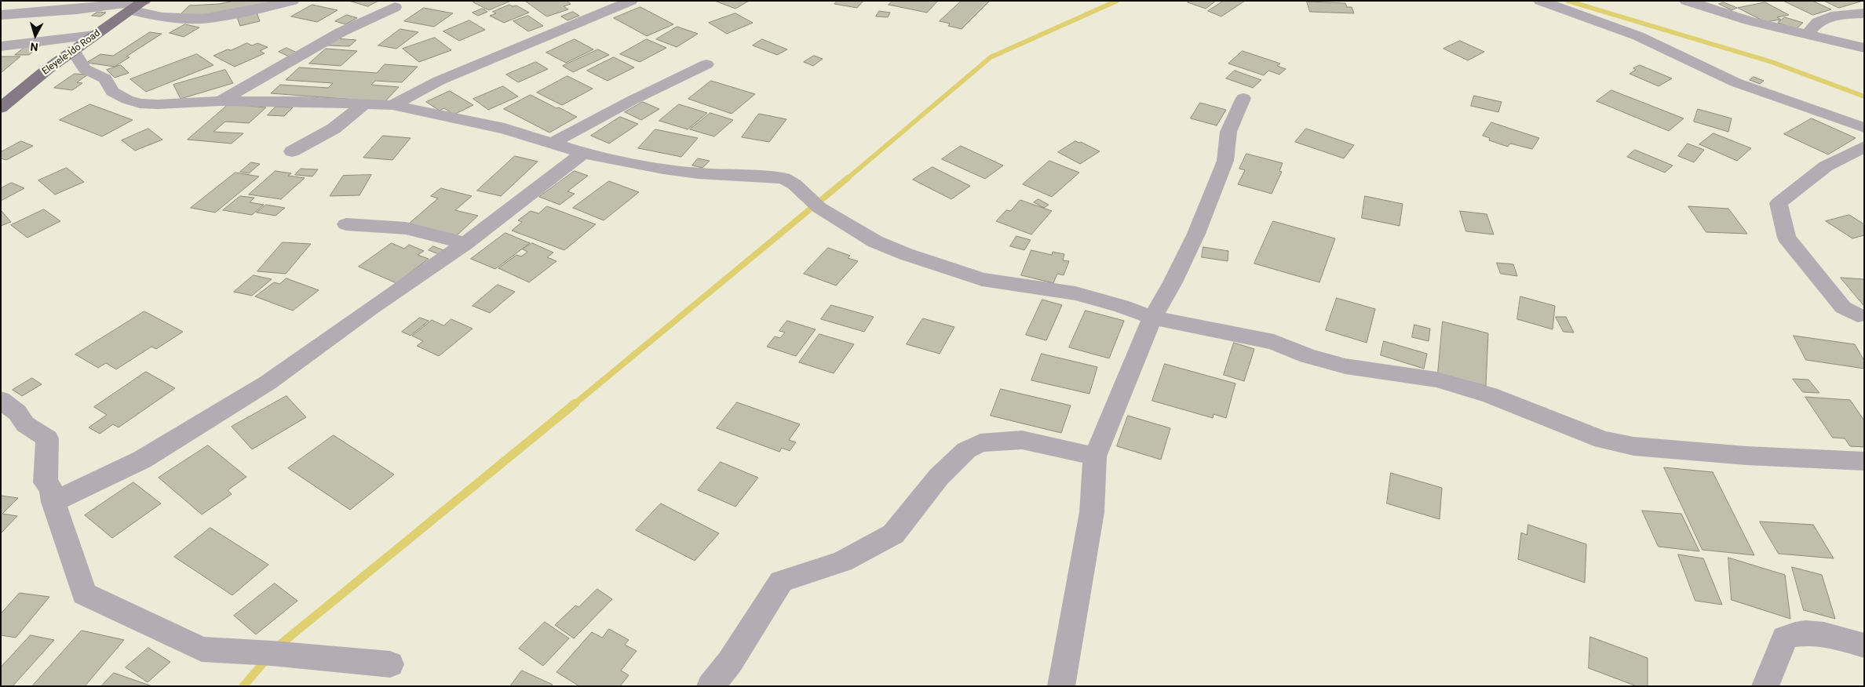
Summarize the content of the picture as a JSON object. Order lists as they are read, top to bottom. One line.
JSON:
{"streets":{"main road":["Eleyele-Ido Road"]},"north":"bottom"}
